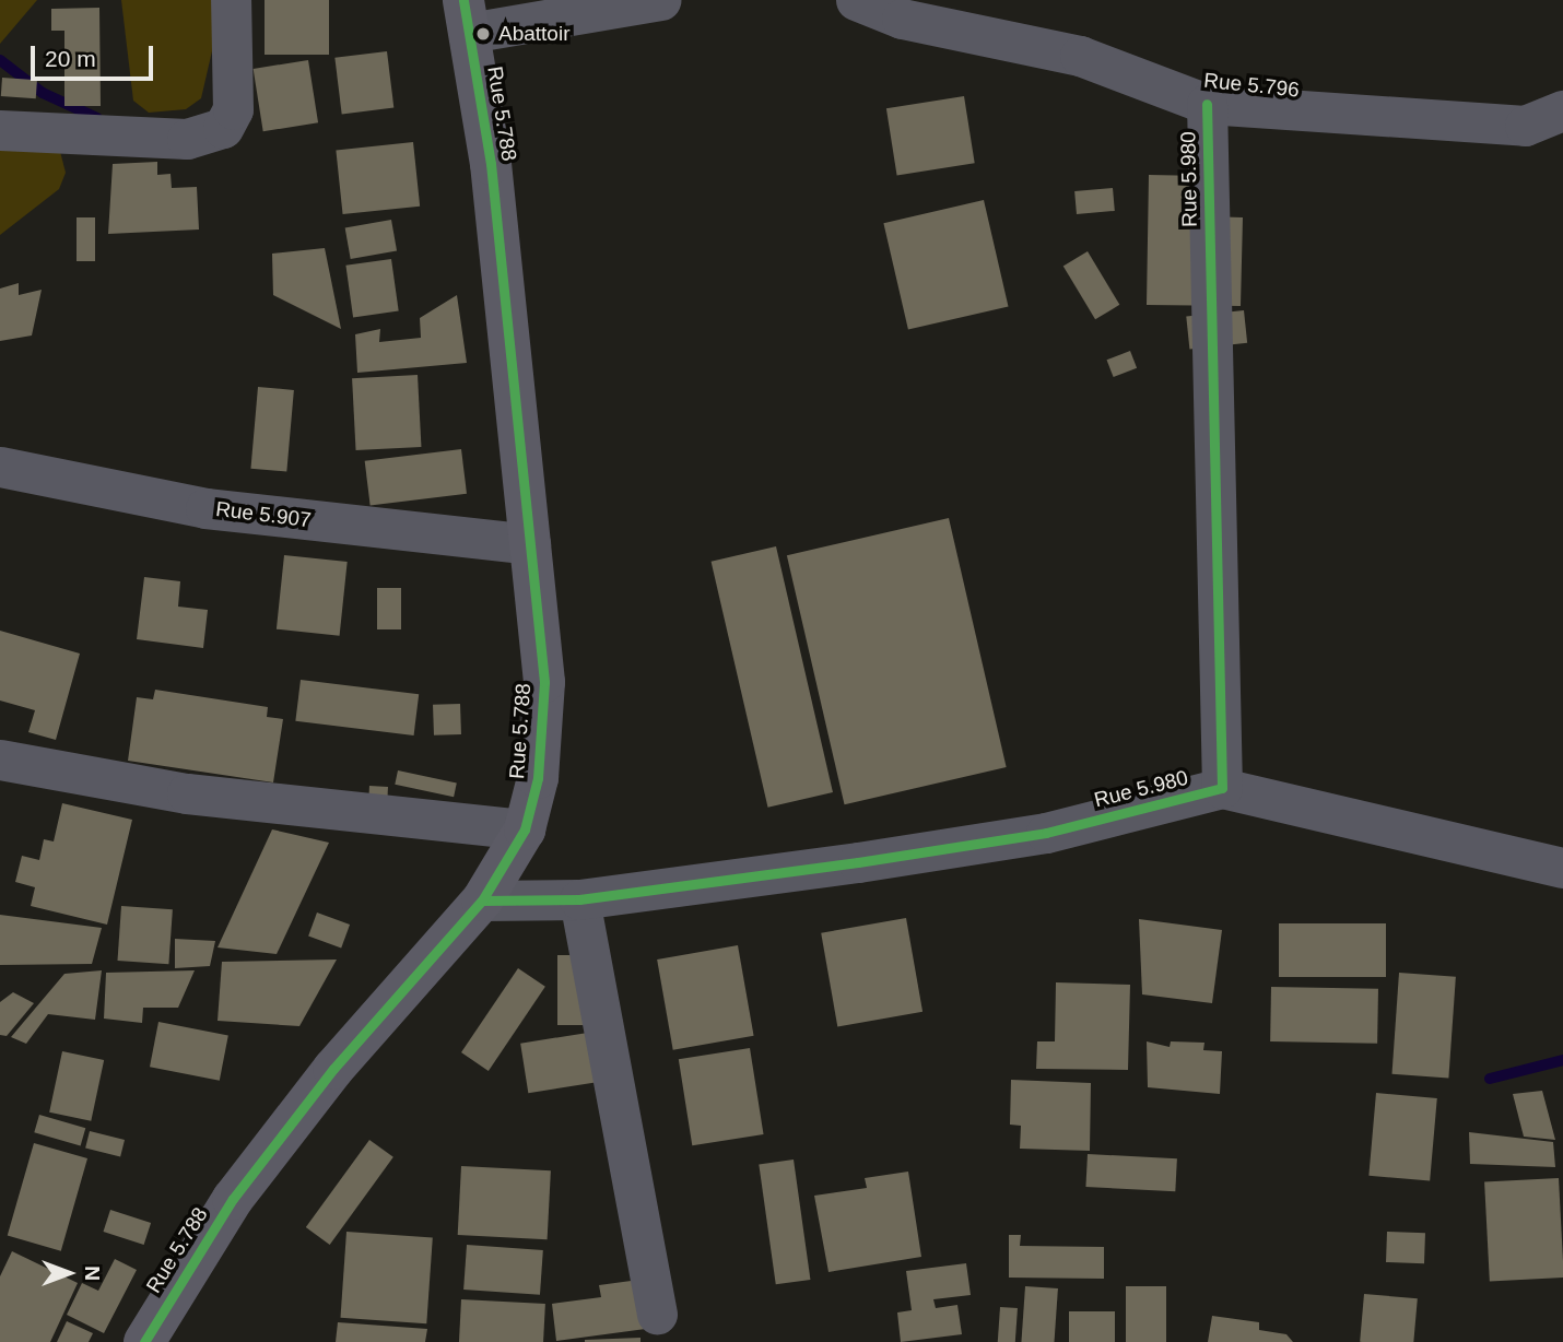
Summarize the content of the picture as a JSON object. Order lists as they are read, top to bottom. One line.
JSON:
{"streets":{"street":["Rue 5.796","Rue 5.788","Rue 5.980","Rue 5.907"]},"crossings":[["Rue 5.796","Rue 5.980"],["Rue 5.788","Rue 5.980"],["Rue 5.788","Rue 5.907"]],"places":["Abattoir"],"scale_bar":"20 m","north":"right"}
